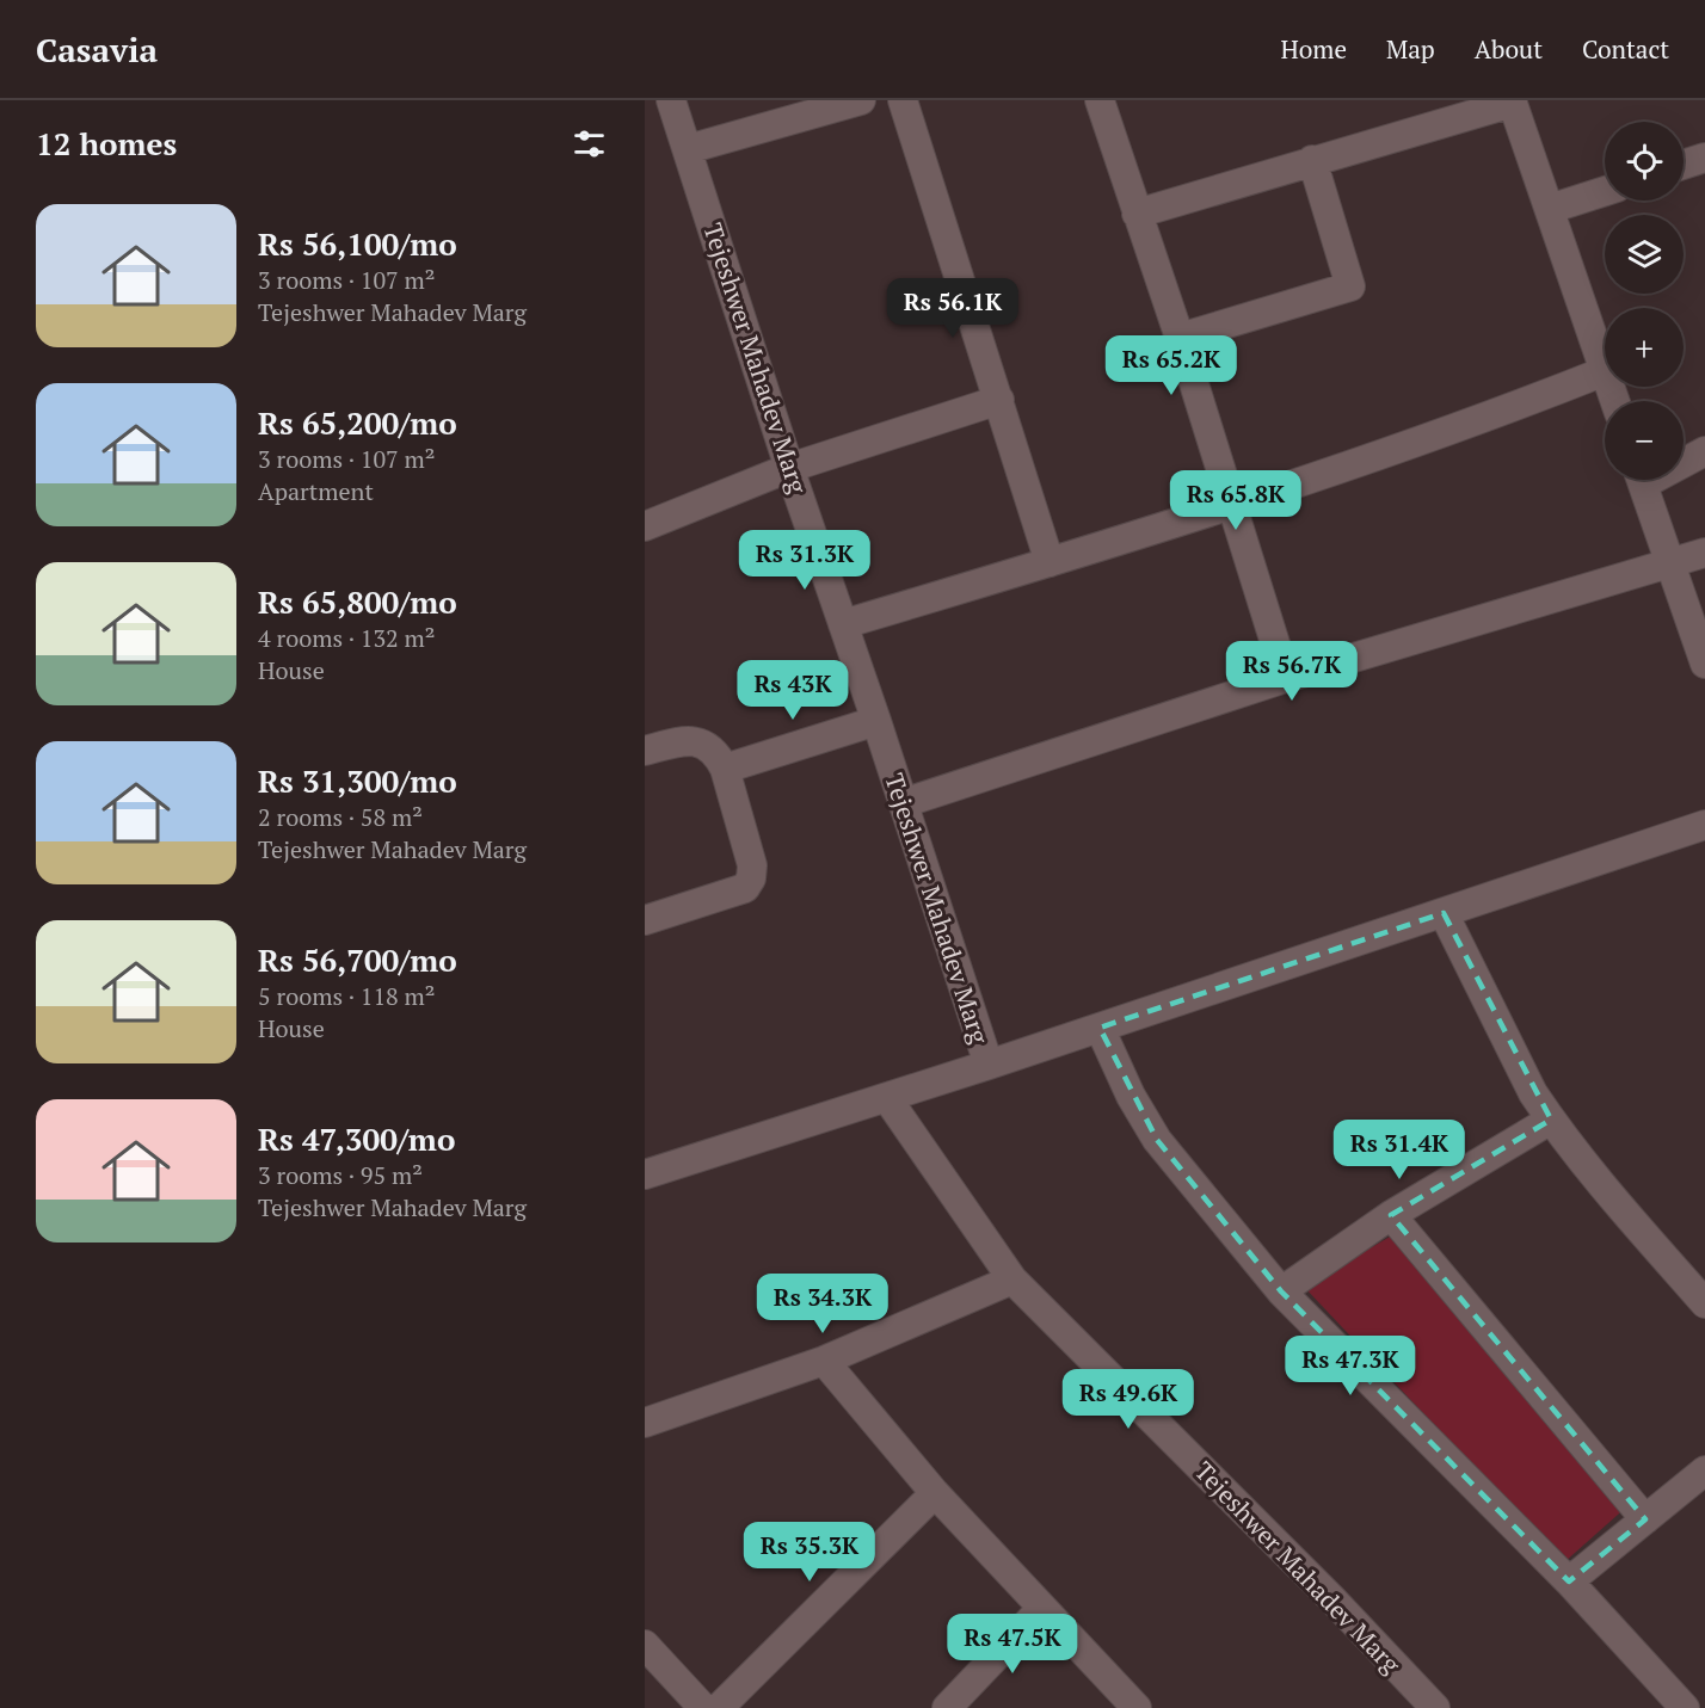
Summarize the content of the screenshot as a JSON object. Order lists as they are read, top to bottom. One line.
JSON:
{"streets":{"street":["Tejeshwer Mahadev Marg"]},"page":{"header":"Casavia","nav":["Home","Map","About","Contact"],"heading":"12 homes","map_buttons":["+","−"],"list":[{"name":"Rs 56,100/mo","note":"3 rooms · 107 m² · Tejeshwer Mahadev Marg"},{"name":"Rs 65,200/mo","note":"3 rooms · 107 m² · Apartment"},{"name":"Rs 65,800/mo","note":"4 rooms · 132 m² · House"},{"name":"Rs 31,300/mo","note":"2 rooms · 58 m² · Tejeshwer Mahadev Marg"},{"name":"Rs 56,700/mo","note":"5 rooms · 118 m² · House"},{"name":"Rs 47,300/mo","note":"3 rooms · 95 m² · Tejeshwer Mahadev Marg"}],"price":["Rs 56.1K","Rs 65.2K","Rs 65.8K","Rs 31.3K","Rs 56.7K","Rs 43K","Rs 31.4K","Rs 34.3K","Rs 47.3K","Rs 49.6K","Rs 35.3K","Rs 47.5K"]}}
